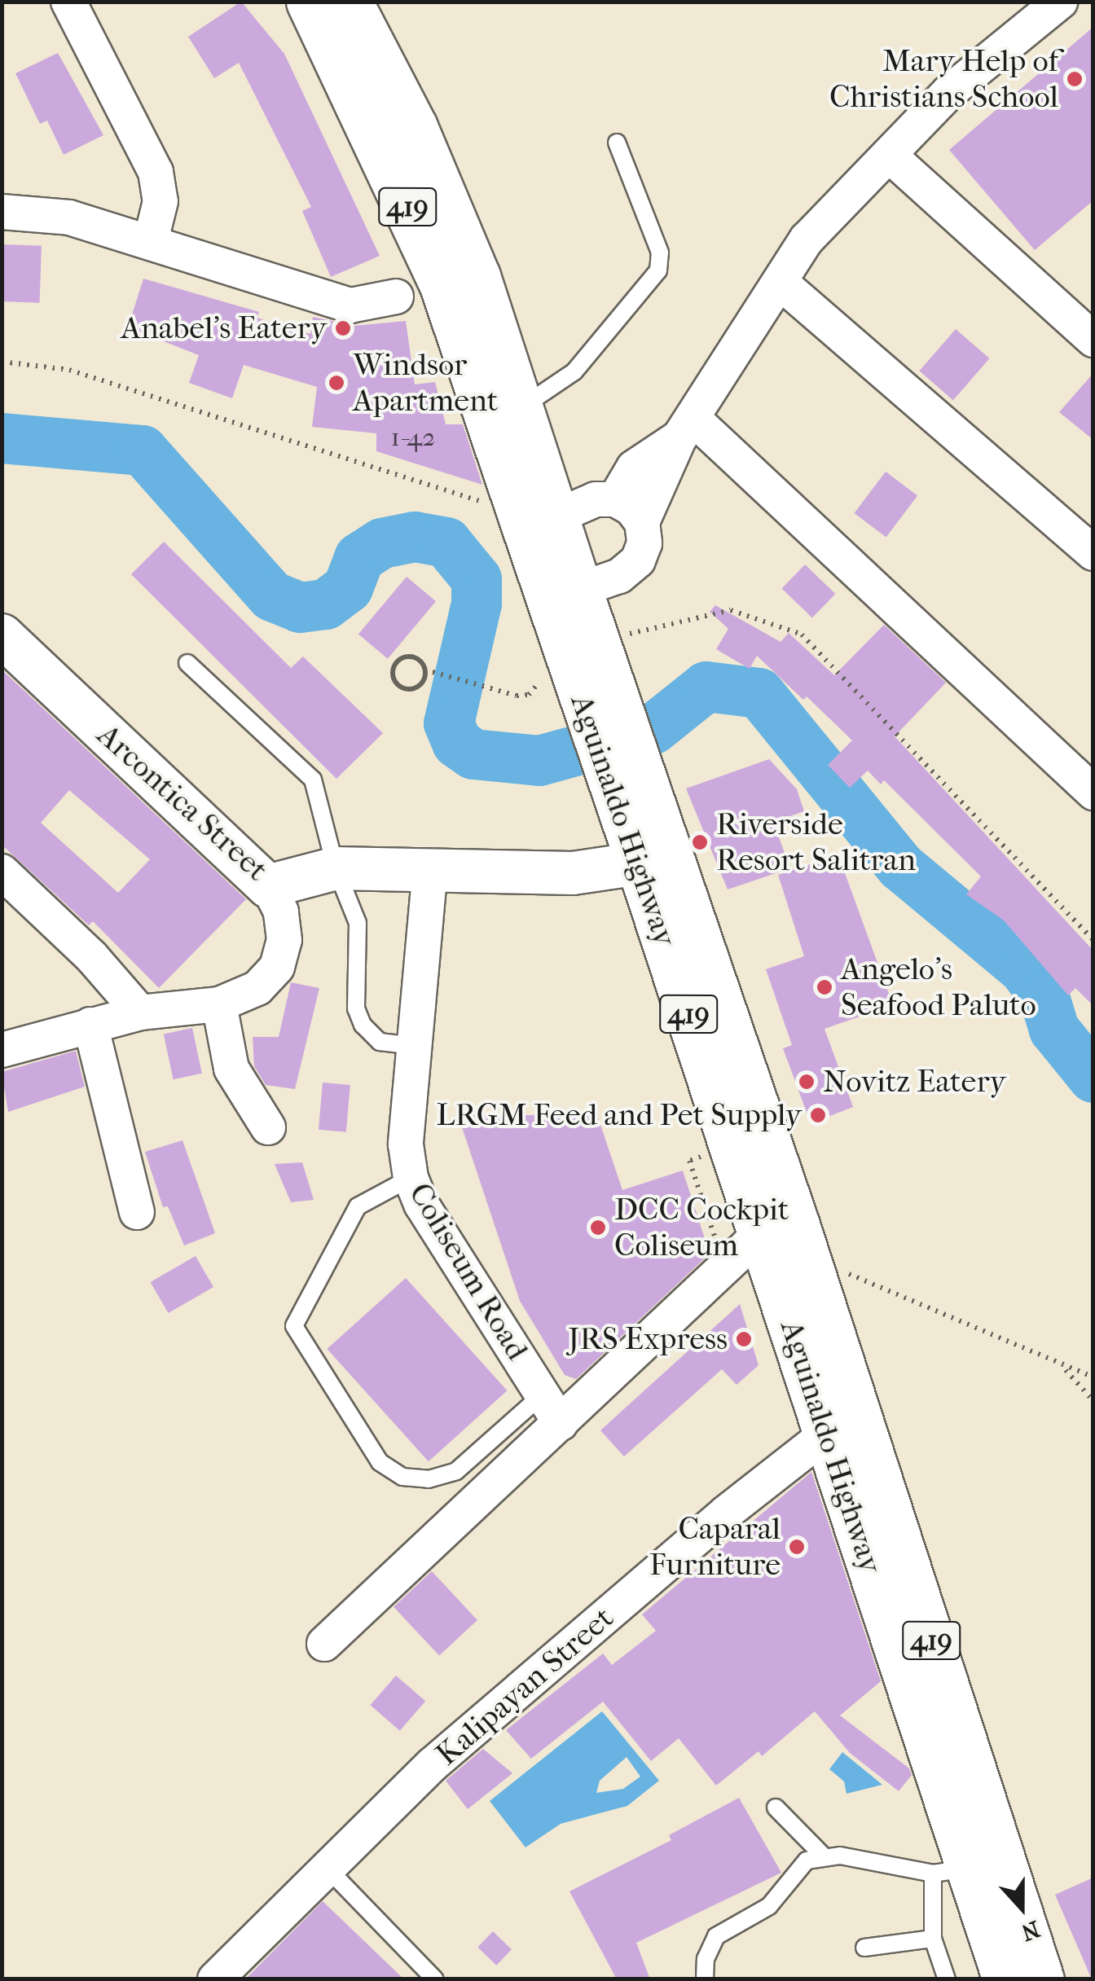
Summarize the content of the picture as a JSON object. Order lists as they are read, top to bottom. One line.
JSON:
{"streets":{"highway":["419","Aguinaldo Highway"],"street":["Arcontica Street","Coliseum Road","Kalipayan Street"]},"crossings":[["Arcontica Street","Aguinaldo Highway"],["Arcontica Street","Coliseum Road"],["Aguinaldo Highway","Kalipayan Street"]],"places":["Mary Help of Christians School","Anabel's Eatery","Windsor Apartment","Riverside Resort Salitran","Angelo's Seafood Paluto","Novitz Eatery","LRGM Feed and Pet Supply","DCC Cockpit Coliseum","JRS Express","Caparal Furniture"],"house_numbers":["1-42"],"north":"bottom"}
